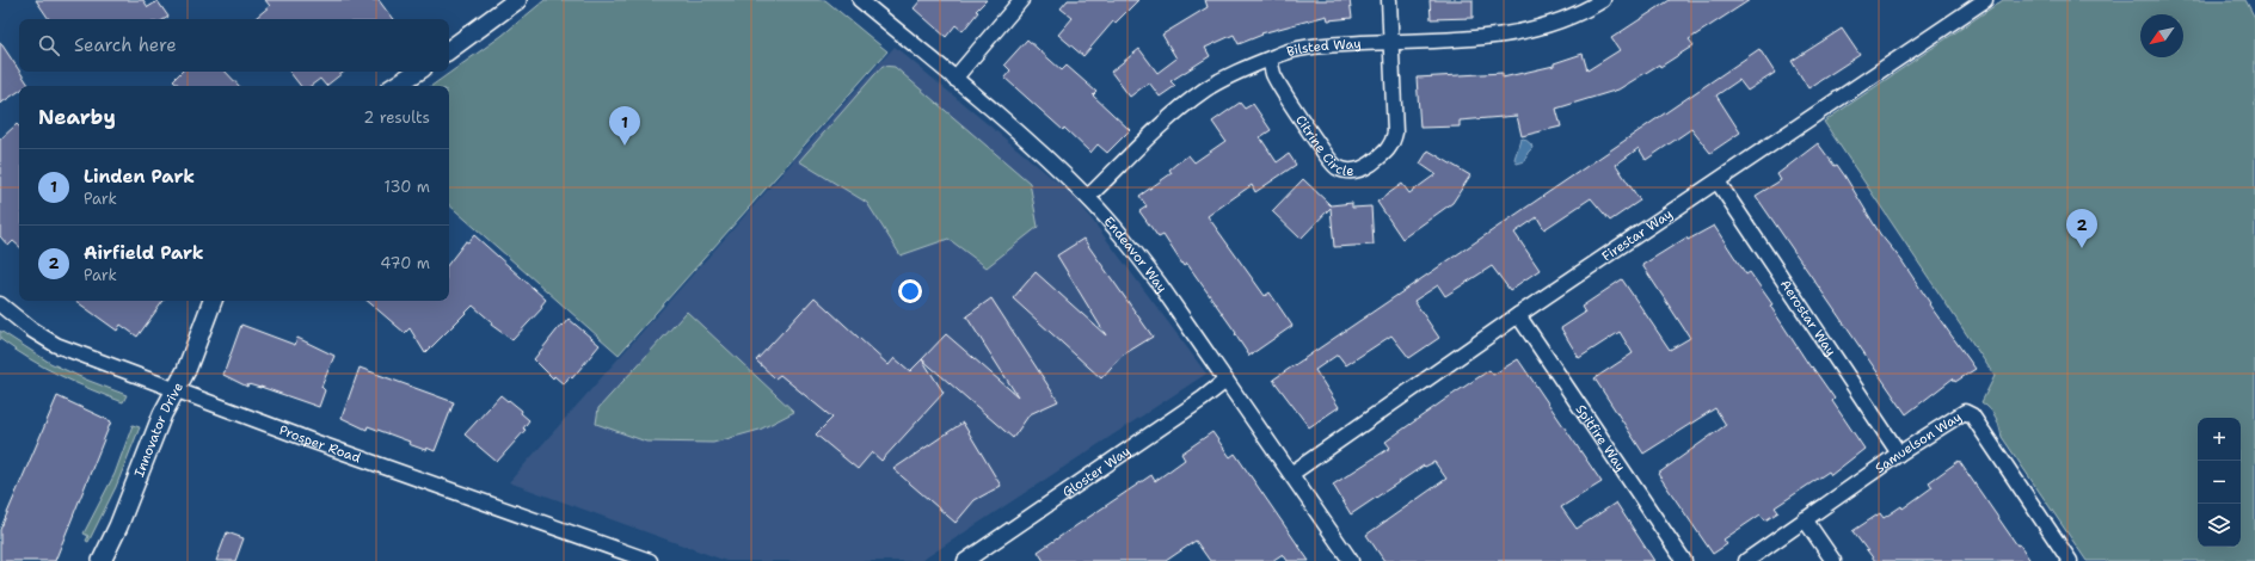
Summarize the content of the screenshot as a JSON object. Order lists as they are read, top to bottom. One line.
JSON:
{"streets":{"street":["Bilsted Way","Citrine Circle","Firestar Way","Endeavor Way","Aerostar Way","Innovator Drive","Spitfire Way","Samuelson Way","Prosper Road","Gloster Way"]},"crossings":[["Bilsted Way","Citrine Circle"],["Bilsted Way","Endeavor Way"],["Firestar Way","Endeavor Way"],["Firestar Way","Aerostar Way"],["Firestar Way","Spitfire Way"],["Endeavor Way","Gloster Way"],["Aerostar Way","Samuelson Way"],["Innovator Drive","Prosper Road"]],"north":"bottom left","page":{"search":"Search here","heading":["Nearby","2 results"],"pins":["1","2"],"list":[{"mark":"1","name":"Linden Park","note":"Park","value":"130 m"},{"mark":"2","name":"Airfield Park","note":"Park","value":"470 m"}],"map_buttons":["+","−"]}}
